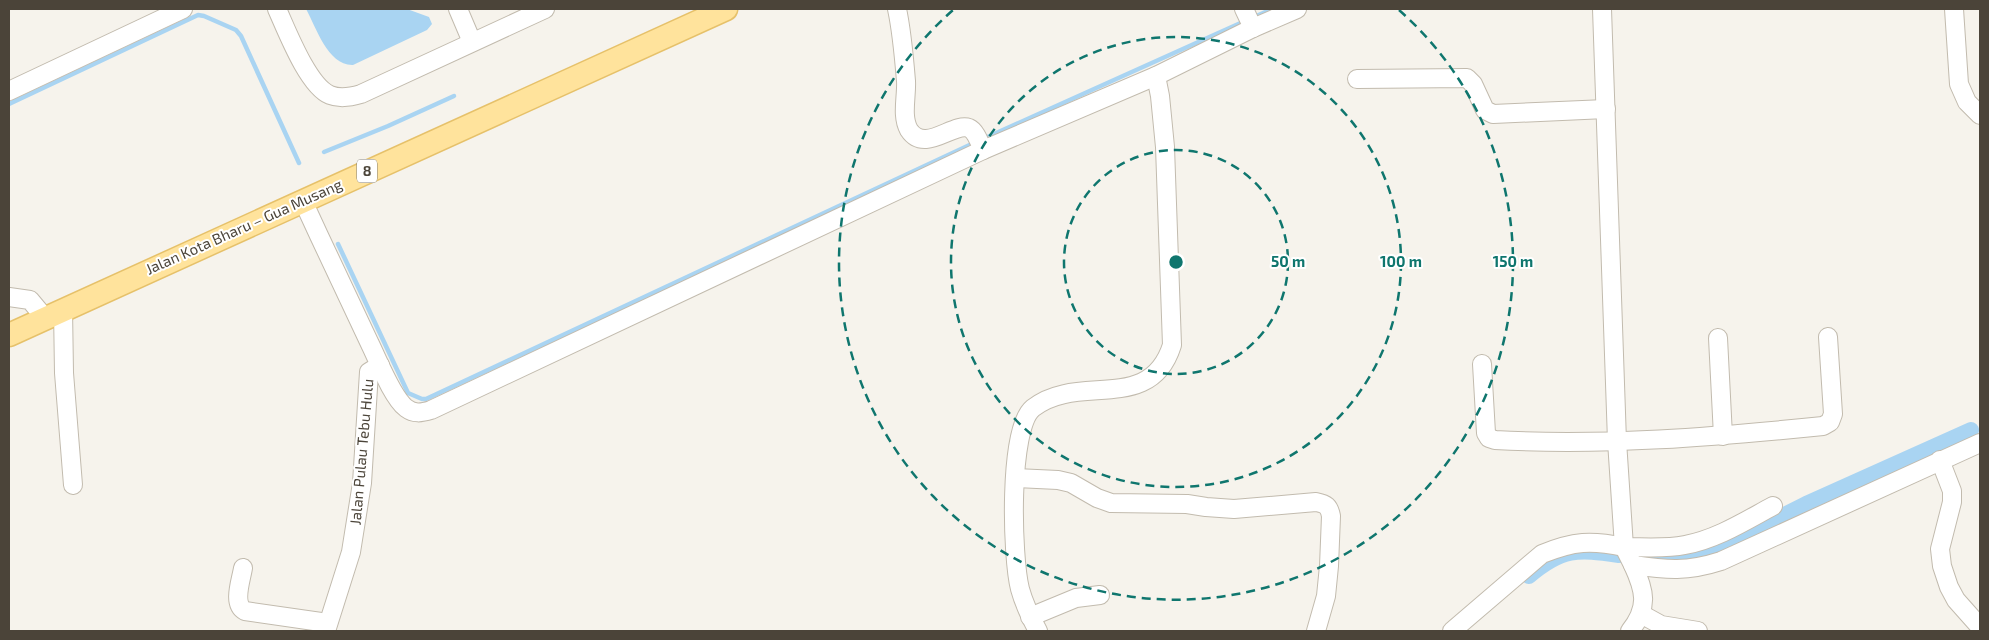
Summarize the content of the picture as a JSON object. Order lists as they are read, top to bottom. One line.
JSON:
{"streets":{"main road":["8","Jalan Kota Bharu – Gua Musang"],"street":["Jalan Pulau Tebu Hulu"]},"crossings":[["Jalan Kota Bharu – Gua Musang","Jalan Pulau Tebu Hulu"]],"rings":["50 m","100 m","150 m"]}
